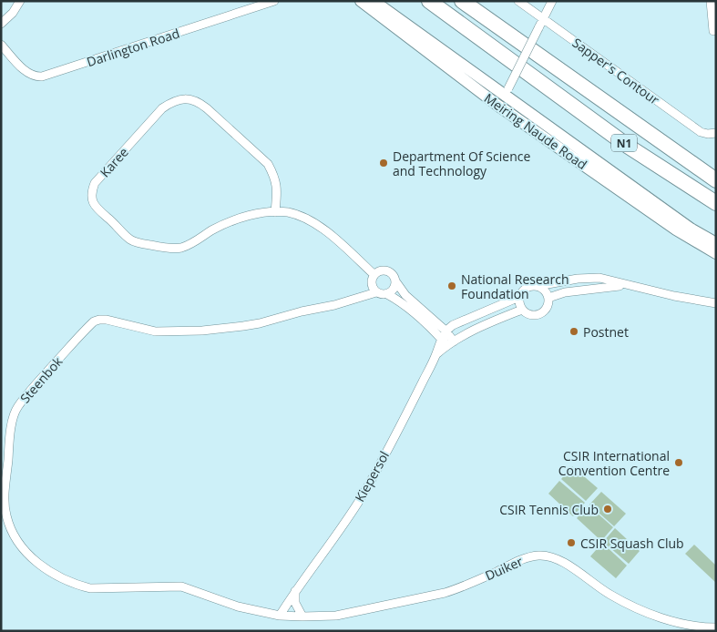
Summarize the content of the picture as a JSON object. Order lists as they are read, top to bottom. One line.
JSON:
{"streets":{"highway":["N1"],"street":["Darlington Road","Sapper's Contour","Meiring Naude Road","Karee","Steenbok","Kiepersol","Duiker"]},"crossings":[["Steenbok","Kiepersol"],["Steenbok","Duiker"],["Kiepersol","Duiker"]],"places":["Department Of Science and Technology","National Research Foundation","Postnet","CSIR International Convention Centre","CSIR Tennis Club","CSIR Squash Club"]}
